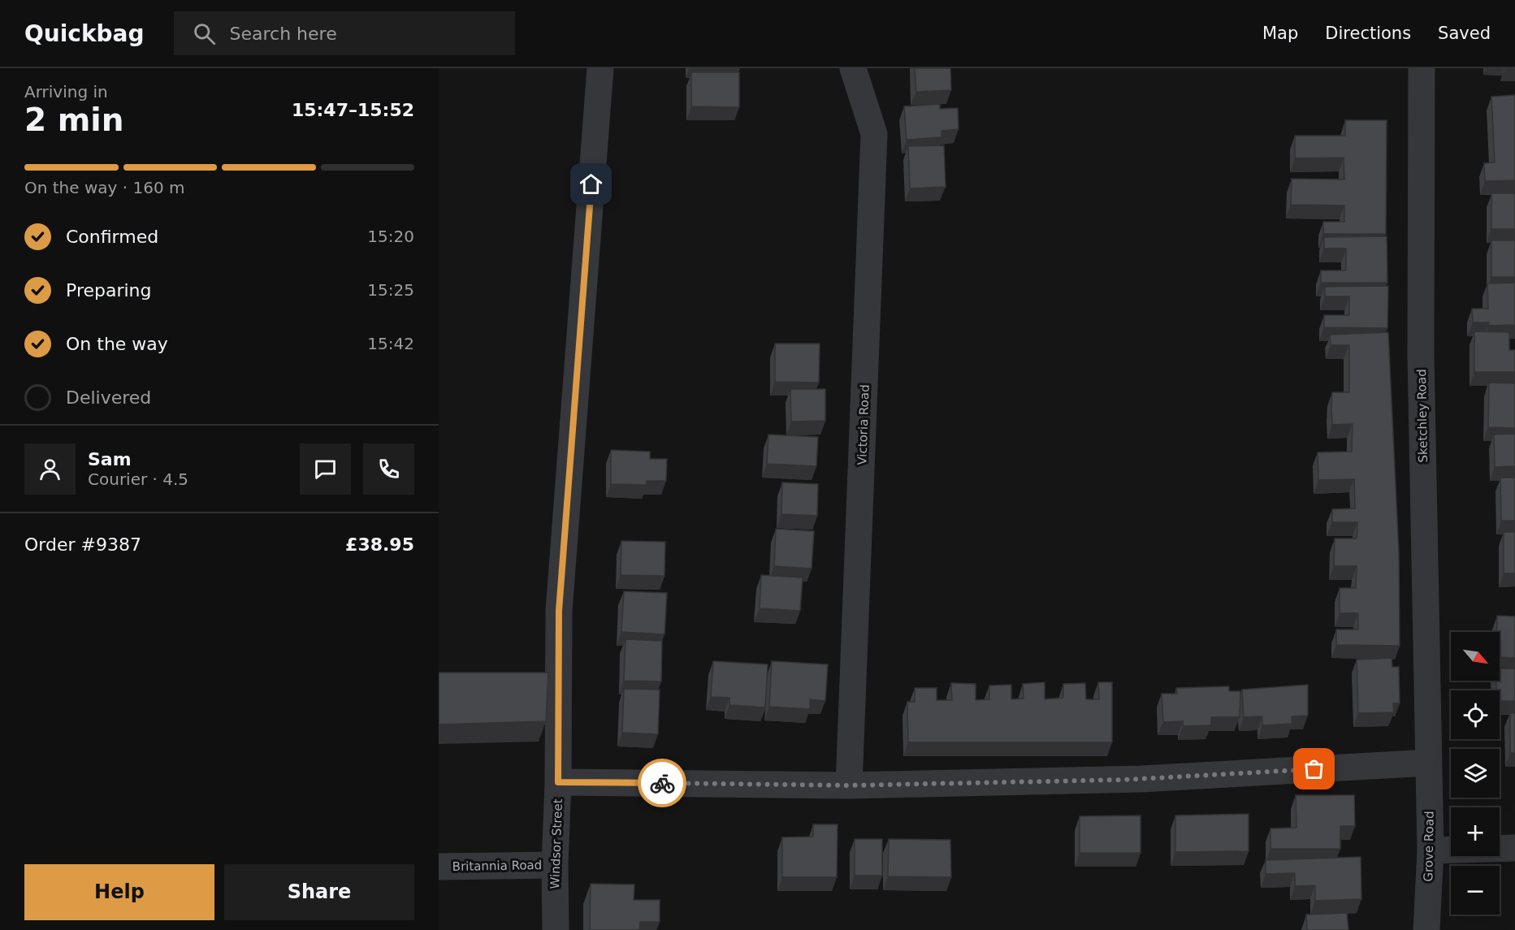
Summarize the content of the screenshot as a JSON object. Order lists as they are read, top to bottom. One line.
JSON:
{"streets":{"street":["Sketchley Road","Victoria Road","Windsor Street","Grove Road","Britannia Road"]},"crossings":[["Sketchley Road","Grove Road"],["Windsor Street","Britannia Road"]],"north":"bottom right","page":{"header":"Quickbag","search":"Search here","nav":["Map","Directions","Saved"],"heading":["2 min","Arriving in","15:47–15:52"],"panel":["Sam","Courier · 4.5","Order #9387","£38.95"],"bar":"On the way · 160 m","list":[["Confirmed","15:20"],["Preparing","15:25"],["On the way","15:42"],"Delivered"],"map_buttons":["+","−"],"buttons":["Help","Share"]}}
